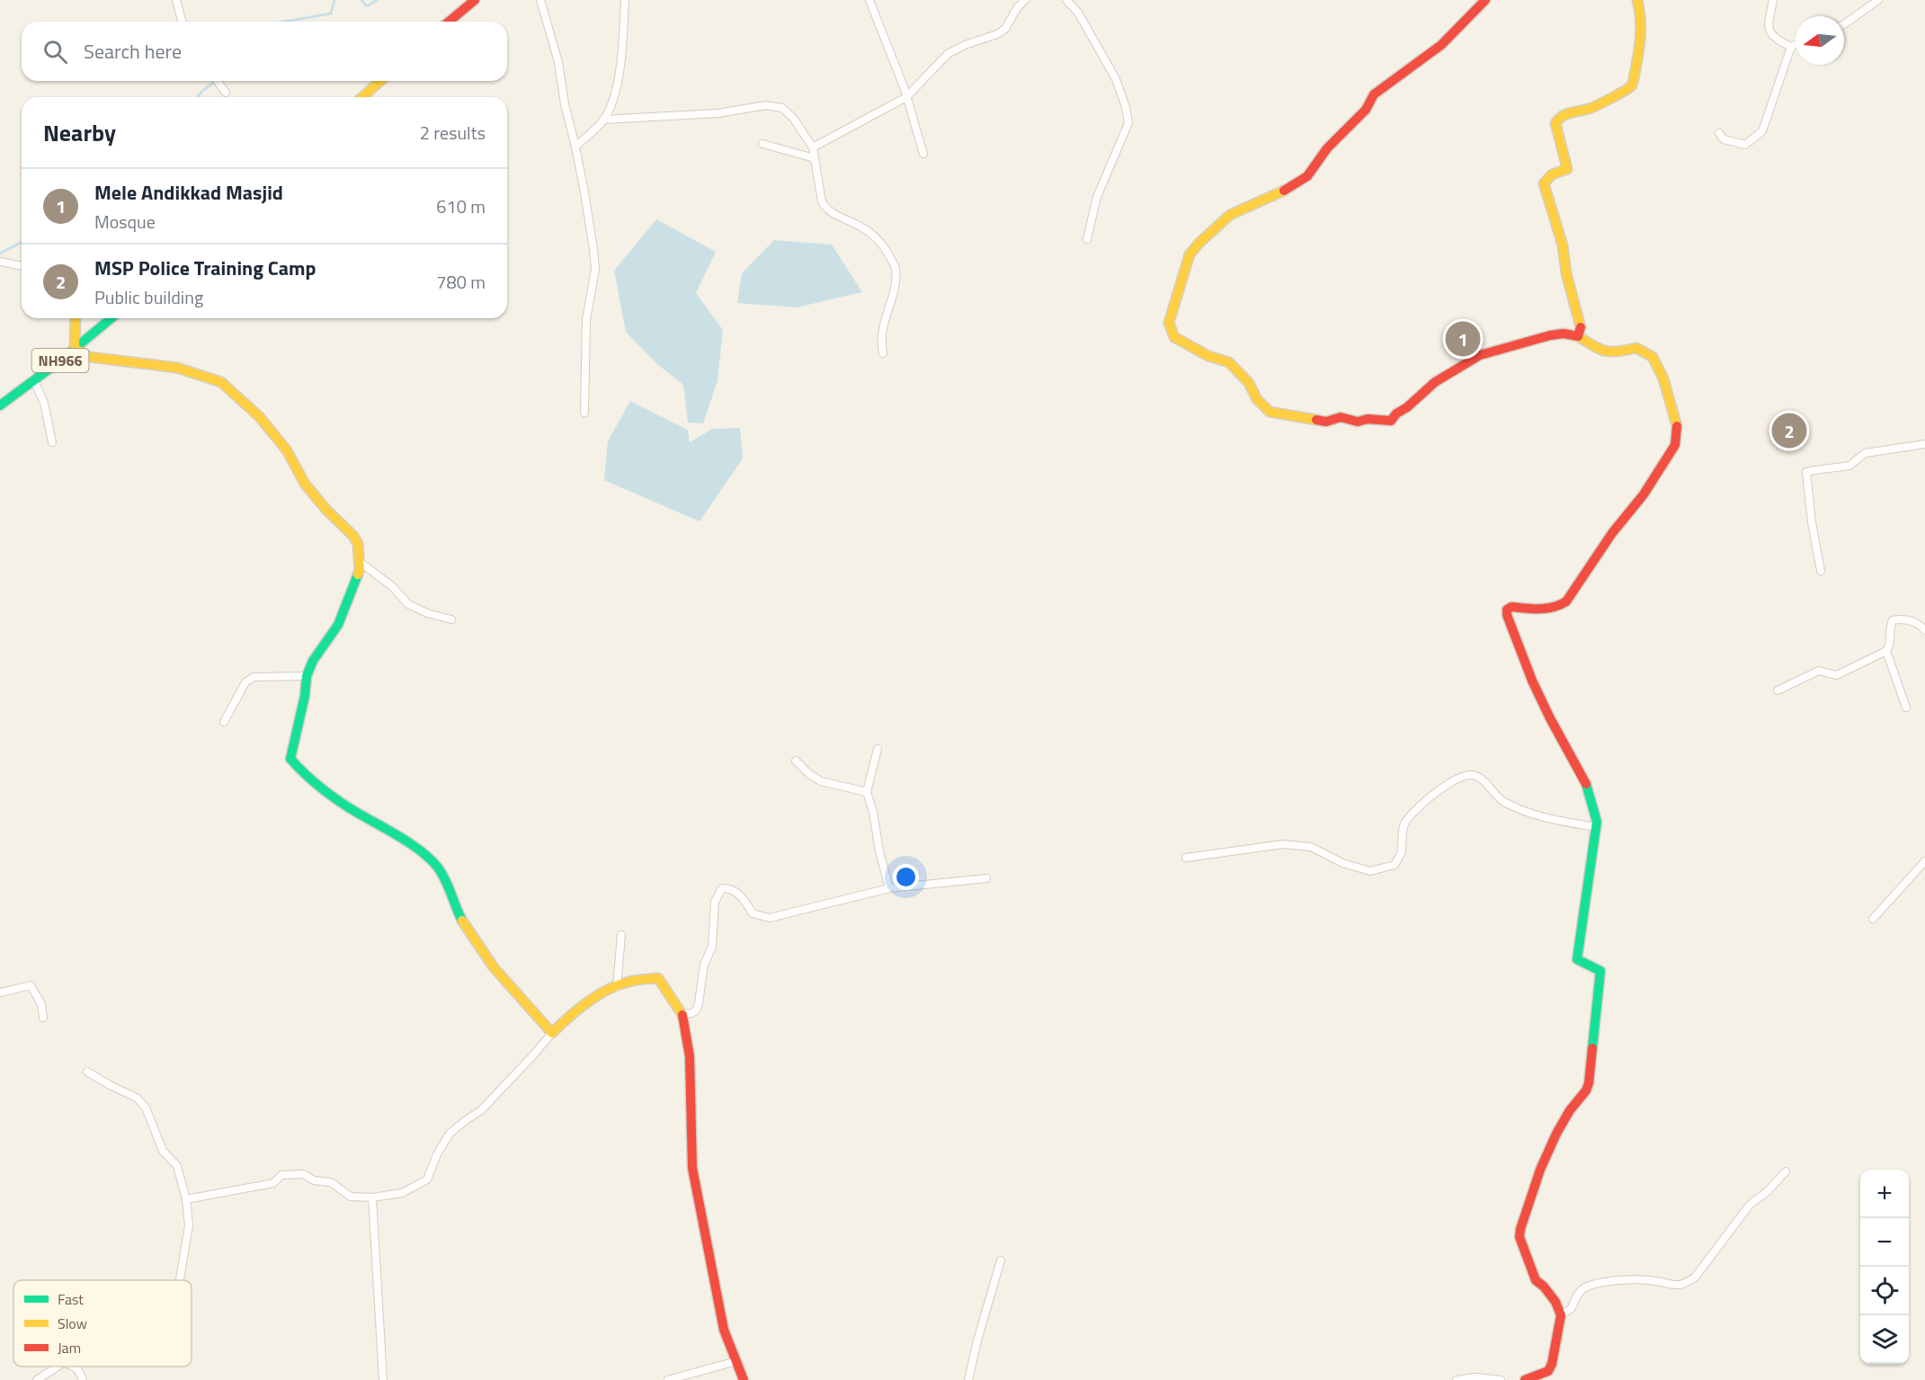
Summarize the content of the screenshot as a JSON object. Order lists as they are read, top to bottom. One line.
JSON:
{"streets":{"main road":["NH966"]},"legend":["Fast","Slow","Jam"],"north":"left","page":{"search":"Search here","heading":["Nearby","2 results"],"list":[{"mark":"1","name":"Mele Andikkad Masjid","note":"Mosque","value":"610 m"},{"mark":"2","name":"MSP Police Training Camp","note":"Public building","value":"780 m"}],"pins":["1","2"],"map_buttons":["+","−"]}}
